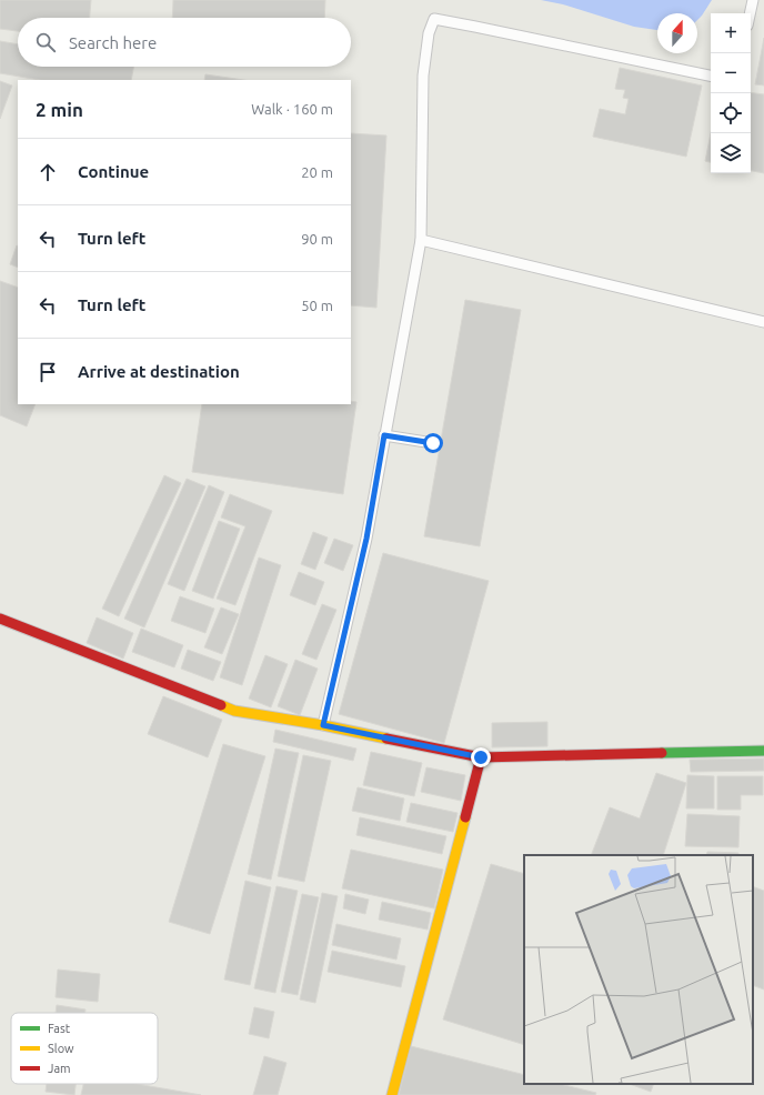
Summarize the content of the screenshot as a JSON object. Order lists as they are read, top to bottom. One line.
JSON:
{"legend":["Fast","Slow","Jam"],"north":"top","page":{"map_buttons":["+","−"],"search":"Search here","heading":["2 min","Walk · 160 m"],"list":[["Continue","20 m"],["Turn left","90 m"],["Turn left","50 m"],"Arrive at destination"]}}
